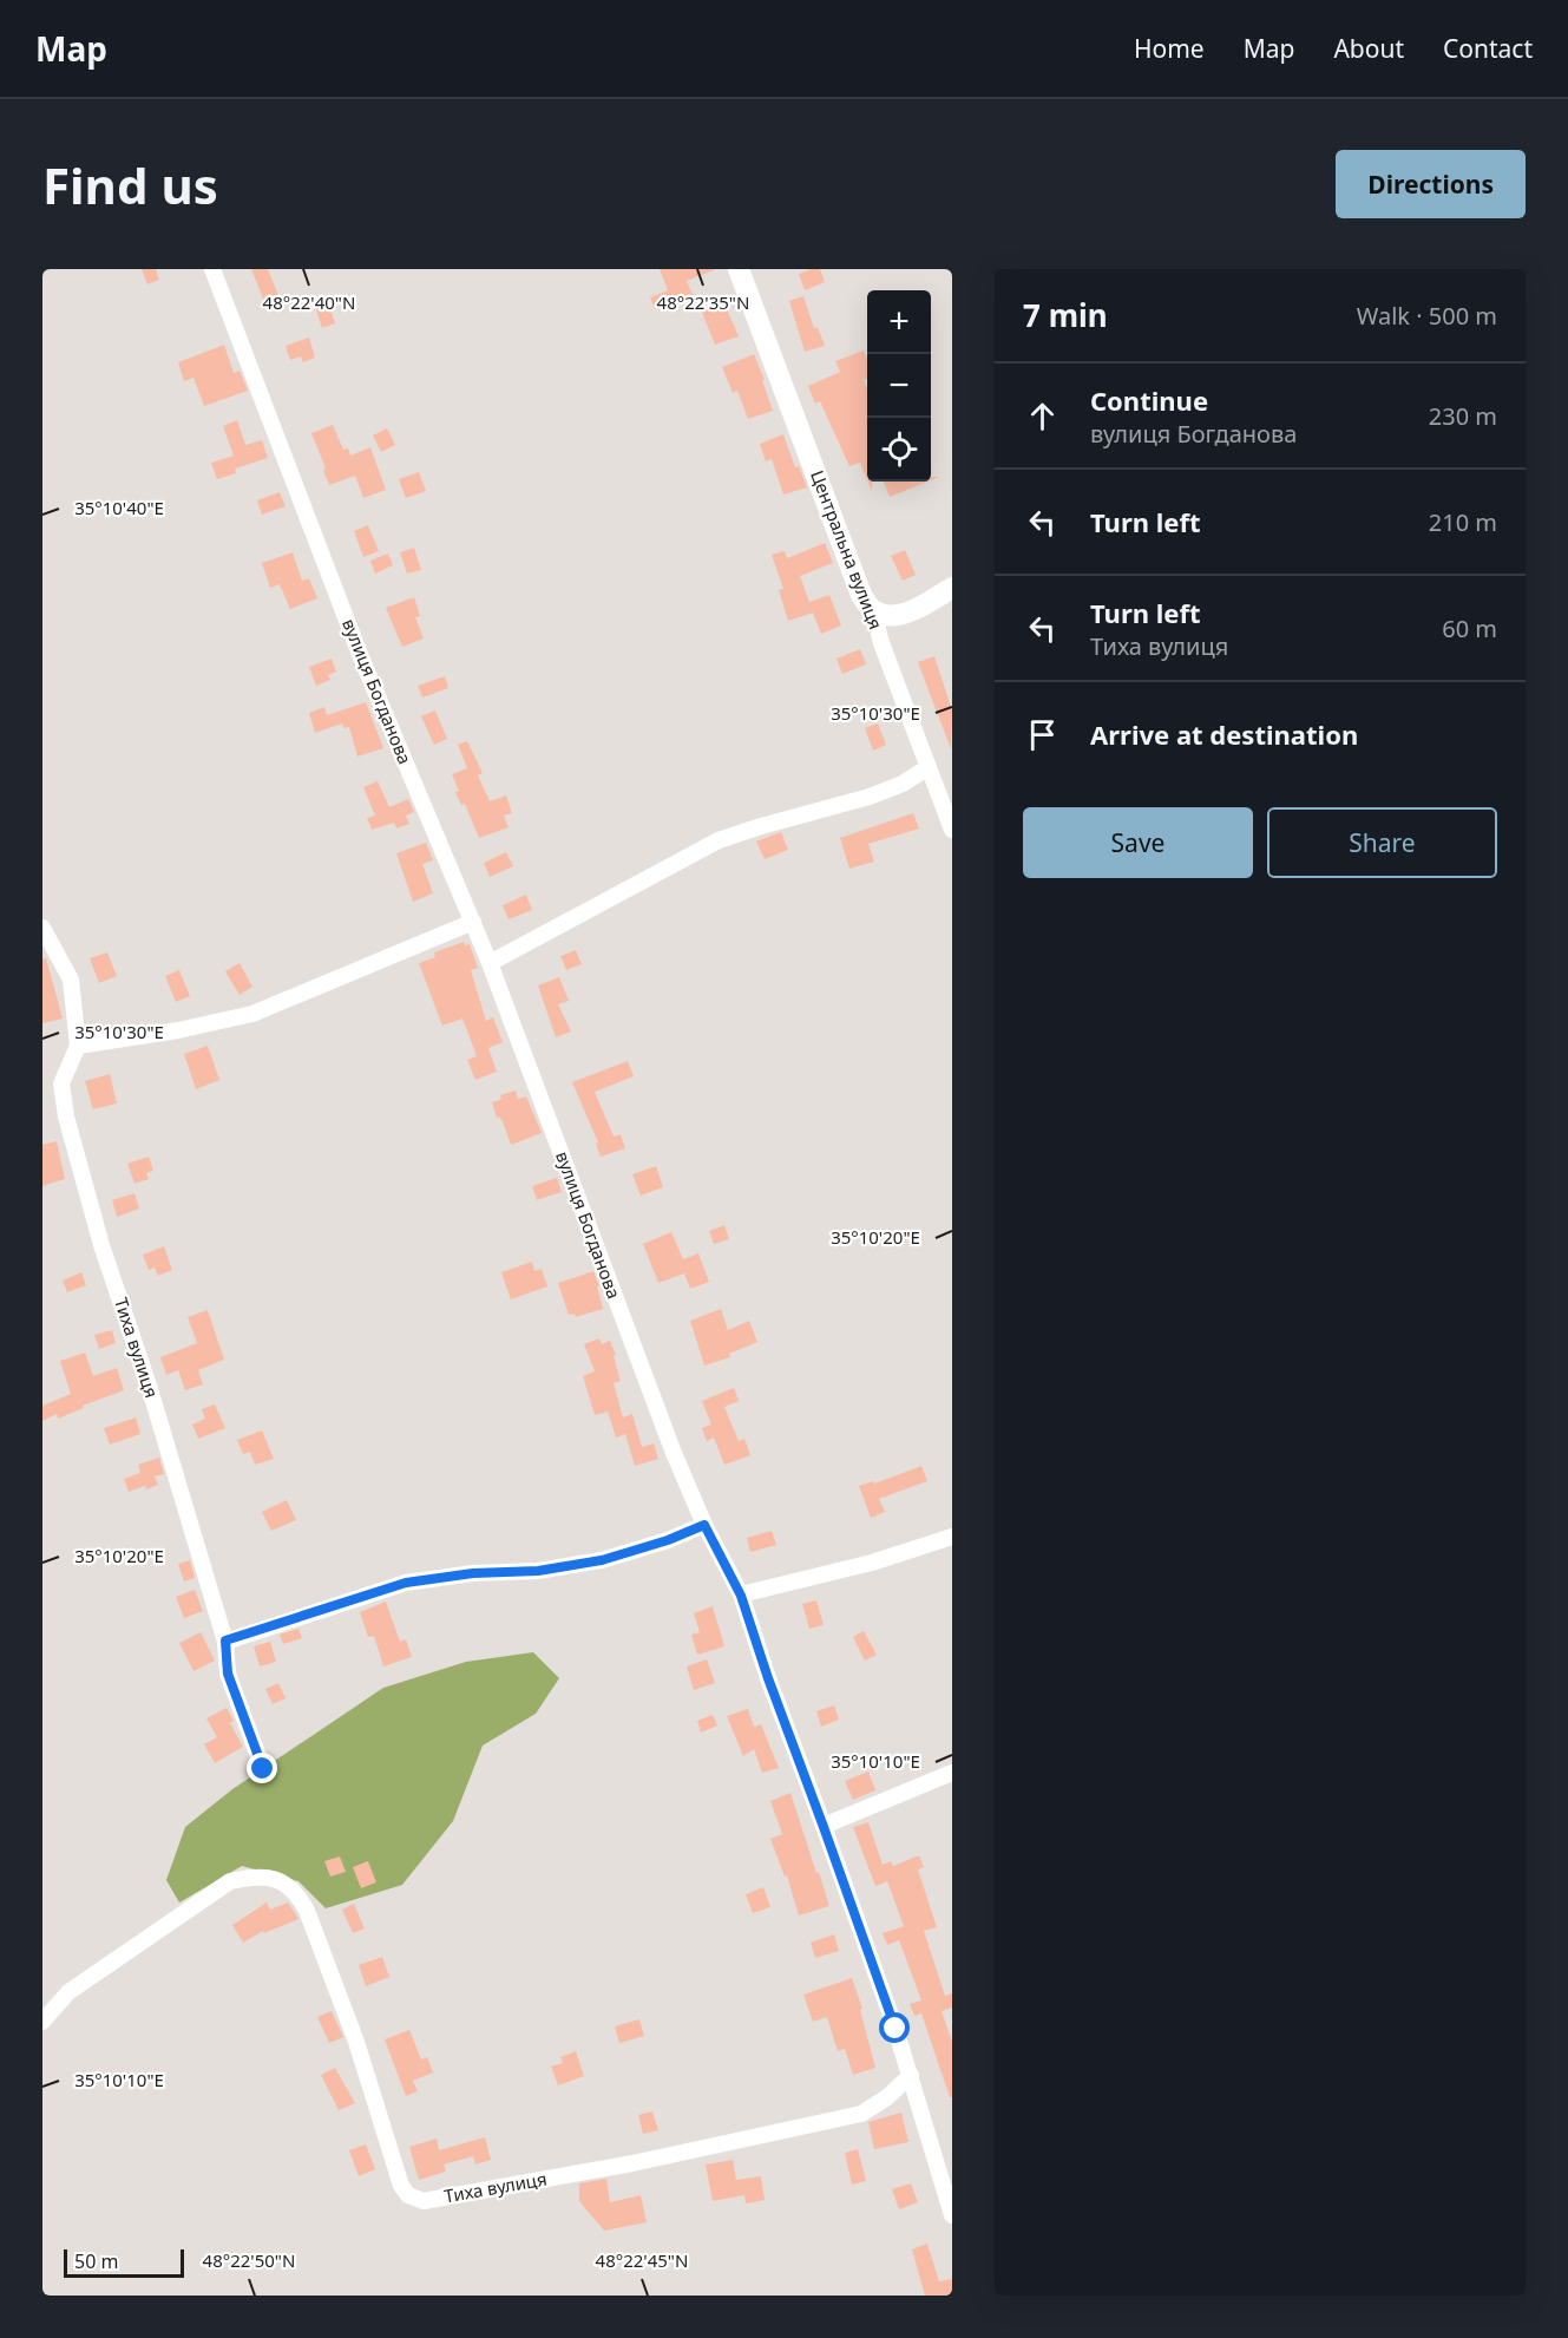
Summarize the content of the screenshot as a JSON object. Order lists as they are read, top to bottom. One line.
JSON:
{"streets":{"street":["Центральна вулиця","вулиця Богданова","Тиха вулиця"]},"crossings":[["вулиця Богданова","Тиха вулиця"]],"scale_bar":"50 m","page":{"header":"Map","nav":["Home","Map","About","Contact"],"buttons":["Directions",["Save","Share"]],"title":"Find us","heading":["7 min","Walk · 500 m"],"map_buttons":["+","−"],"list":[["Continue","вулиця Богданова","230 m"],["Turn left","210 m"],["Turn left","Тиха вулиця","60 m"],"Arrive at destination"],"scale":"50 m"},"coordinates":["48°22'40\"N","48°22'35\"N","35°10'40\"E","35°10'30\"E","35°10'20\"E","35°10'10\"E","48°22'50\"N","48°22'45\"N"]}
